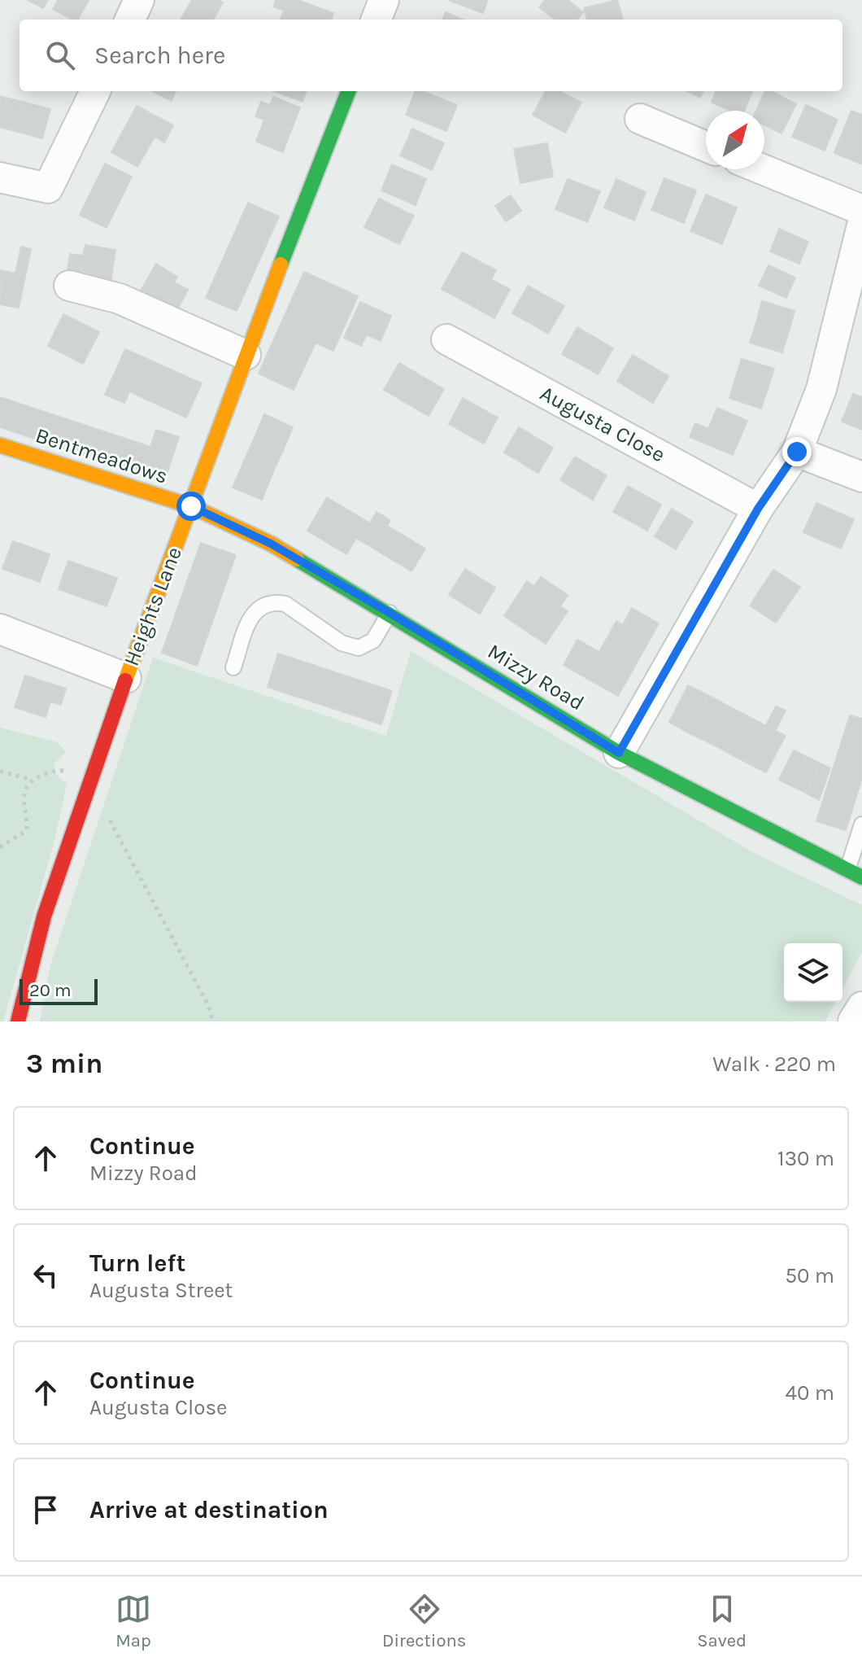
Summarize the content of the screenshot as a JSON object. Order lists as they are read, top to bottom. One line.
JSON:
{"streets":{"street":["Augusta Close","Bentmeadows","Heights Lane","Mizzy Road"]},"crossings":[["Bentmeadows","Heights Lane"],["Bentmeadows","Mizzy Road"],["Heights Lane","Mizzy Road"]],"scale_bar":"20 m","north":"top right","page":{"search":"Search here","scale":"20 m","heading":["3 min","Walk · 220 m"],"list":[["Continue","Mizzy Road","130 m"],["Turn left","Augusta Street","50 m"],["Continue","Augusta Close","40 m"],"Arrive at destination"],"nav":["Map","Directions","Saved"]}}
